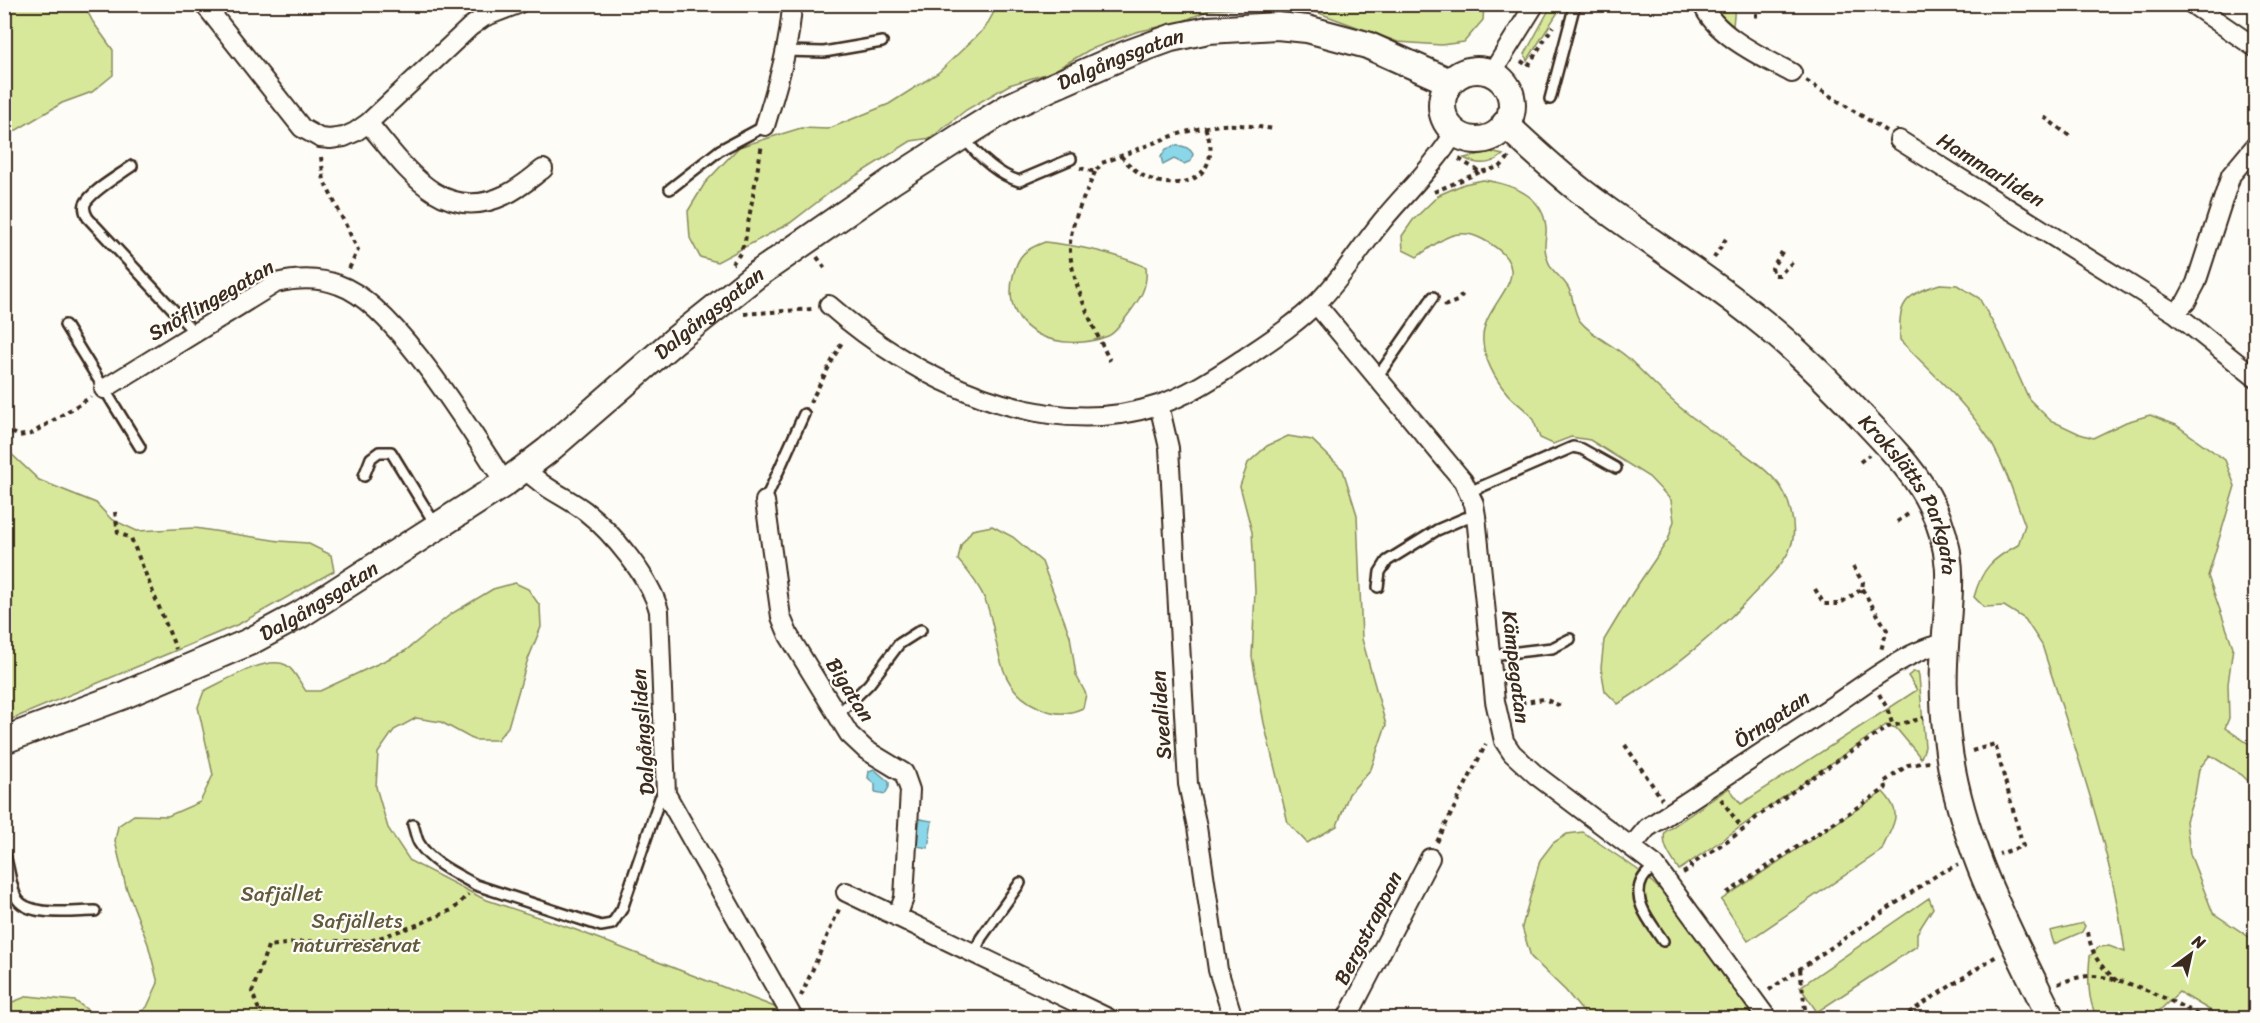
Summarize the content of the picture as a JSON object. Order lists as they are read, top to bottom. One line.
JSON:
{"streets":{"street":["Dalgångsgatan","Hammarliden","Snöflingegatan","Krokslätts Parkgata","Kämpegatan","Bigatan","Svealiden","Örngatan","Dalgångsliden","Bergstrappan"]},"crossings":[["Dalgångsgatan","Snöflingegatan"],["Dalgångsgatan","Krokslätts Parkgata"],["Dalgångsgatan","Dalgångsliden"],["Snöflingegatan","Dalgångsliden"],["Krokslätts Parkgata","Örngatan"],["Kämpegatan","Örngatan"]],"parks":["Safjället","Safjällets naturreservat"],"north":"top right"}
